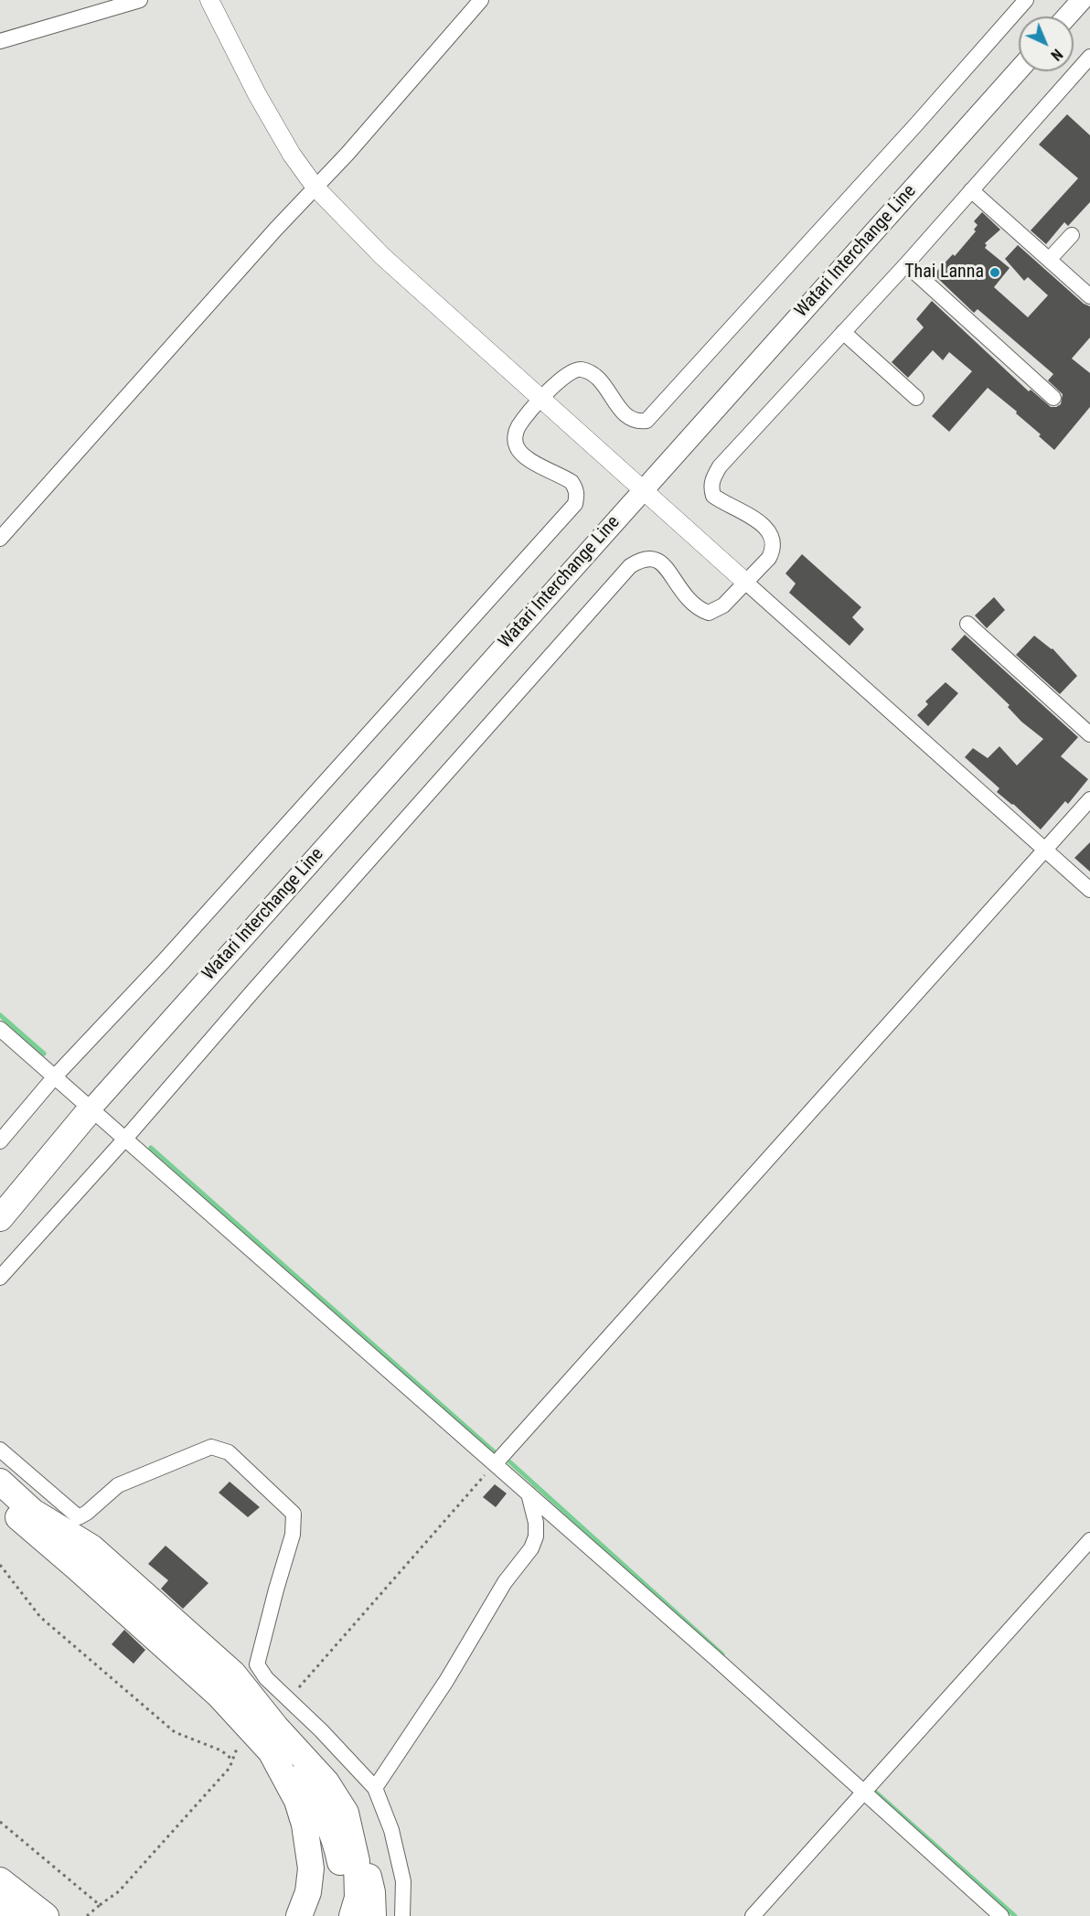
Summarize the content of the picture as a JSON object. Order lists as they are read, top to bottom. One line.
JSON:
{"streets":{"main road":["Watari Interchange Line"]},"places":["Thai Lanna"],"north":"bottom right"}
